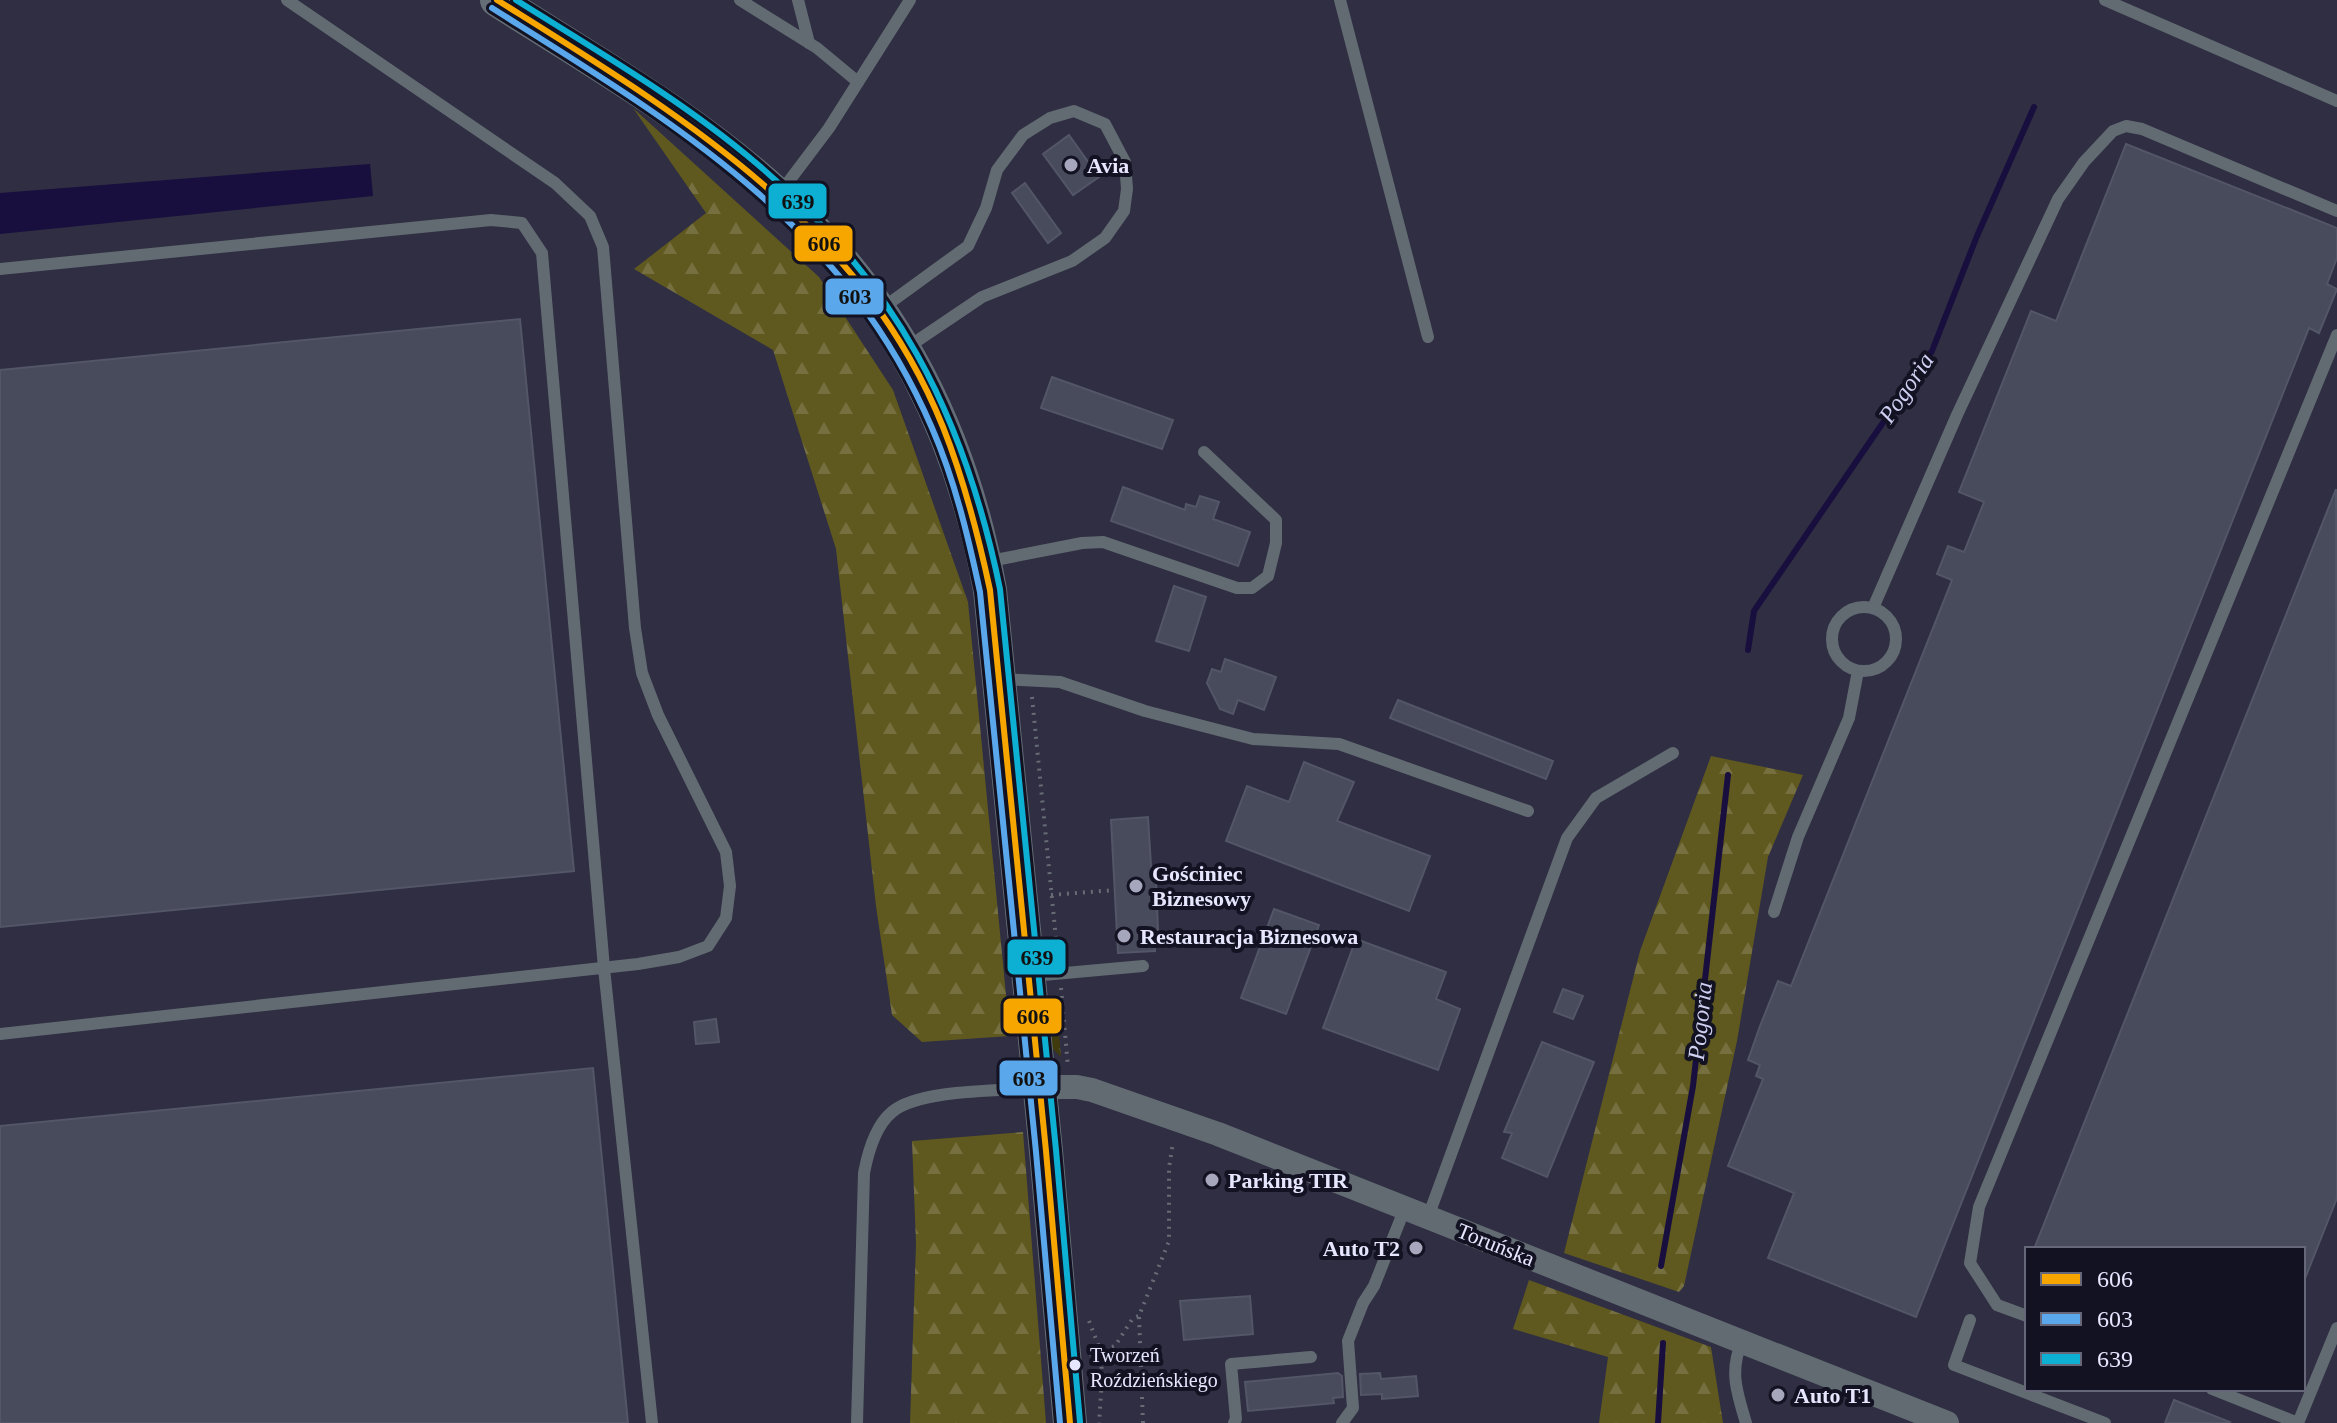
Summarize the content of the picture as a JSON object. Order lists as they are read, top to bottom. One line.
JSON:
{"streets":{"street":["Toruńska"]},"water":["Pogoria"],"places":["Avia","Gościniec Biznesowy","Restauracja Biznesowa","Parking TIR","Auto T2","Tworzeń Roździeńskiego","Auto T1"],"lines":["transit line 606","transit line 639","transit line 603"],"legend":["606","603","639"]}
